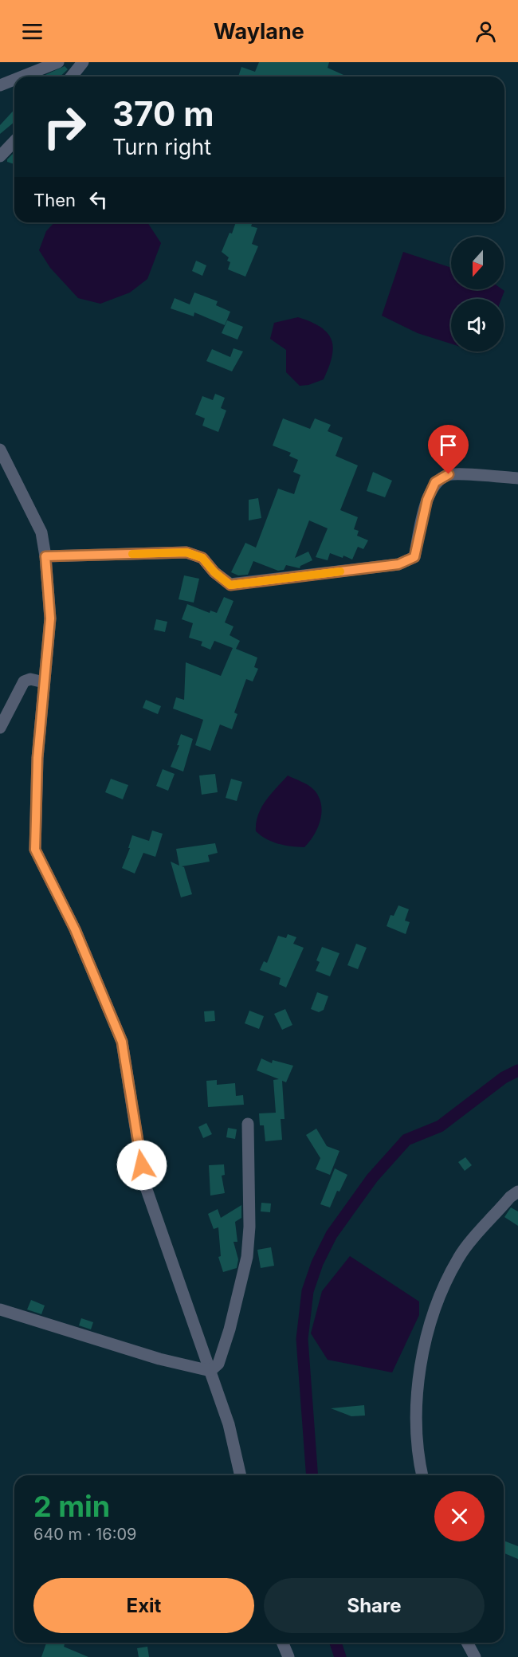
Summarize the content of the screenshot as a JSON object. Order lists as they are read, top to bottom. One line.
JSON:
{"north":"bottom","page":{"header":"Waylane","turn":["370 m","Turn right"],"then":"Then","heading":["2 min","640 m · 16:09"],"buttons":["Exit","Share"]}}
